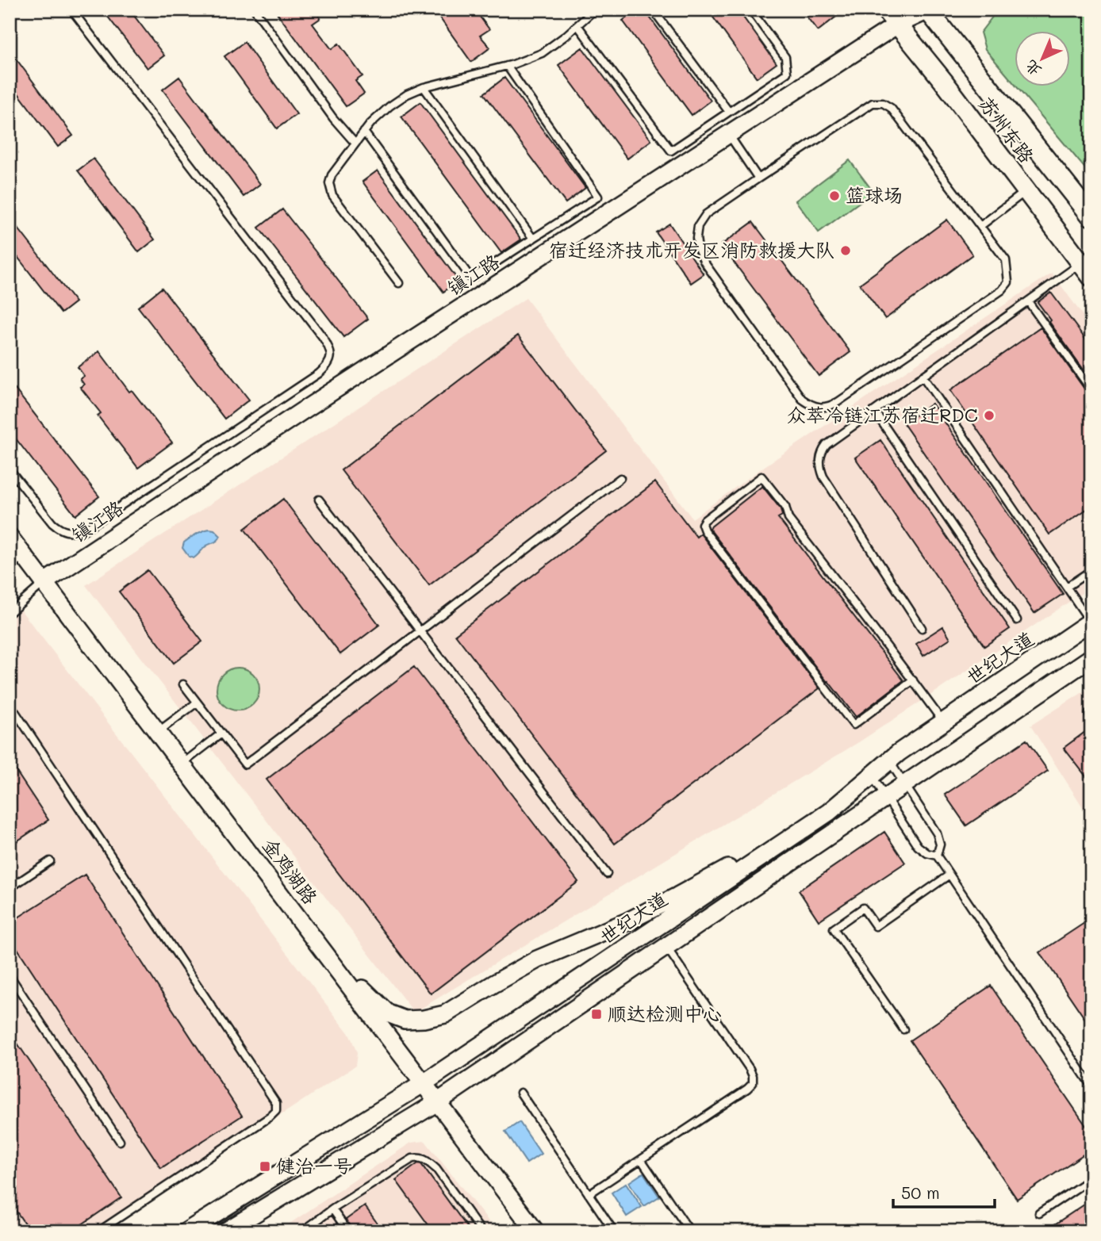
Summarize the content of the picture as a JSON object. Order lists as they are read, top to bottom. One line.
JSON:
{"streets":{"main road":["苏州东路"],"street":["镇江路","世纪大道","金鸡湖路"]},"crossings":[["苏州东路","镇江路"],["镇江路","金鸡湖路"],["世纪大道","金鸡湖路"]],"places":{"other":["篮球场","宿迁经济技术开发区消防救援大队","众萃冷链江苏宿迁RDC"],"transit":["顺达检测中心","健治一号"]},"scale_bar":"50 m","north":"bottom left"}
